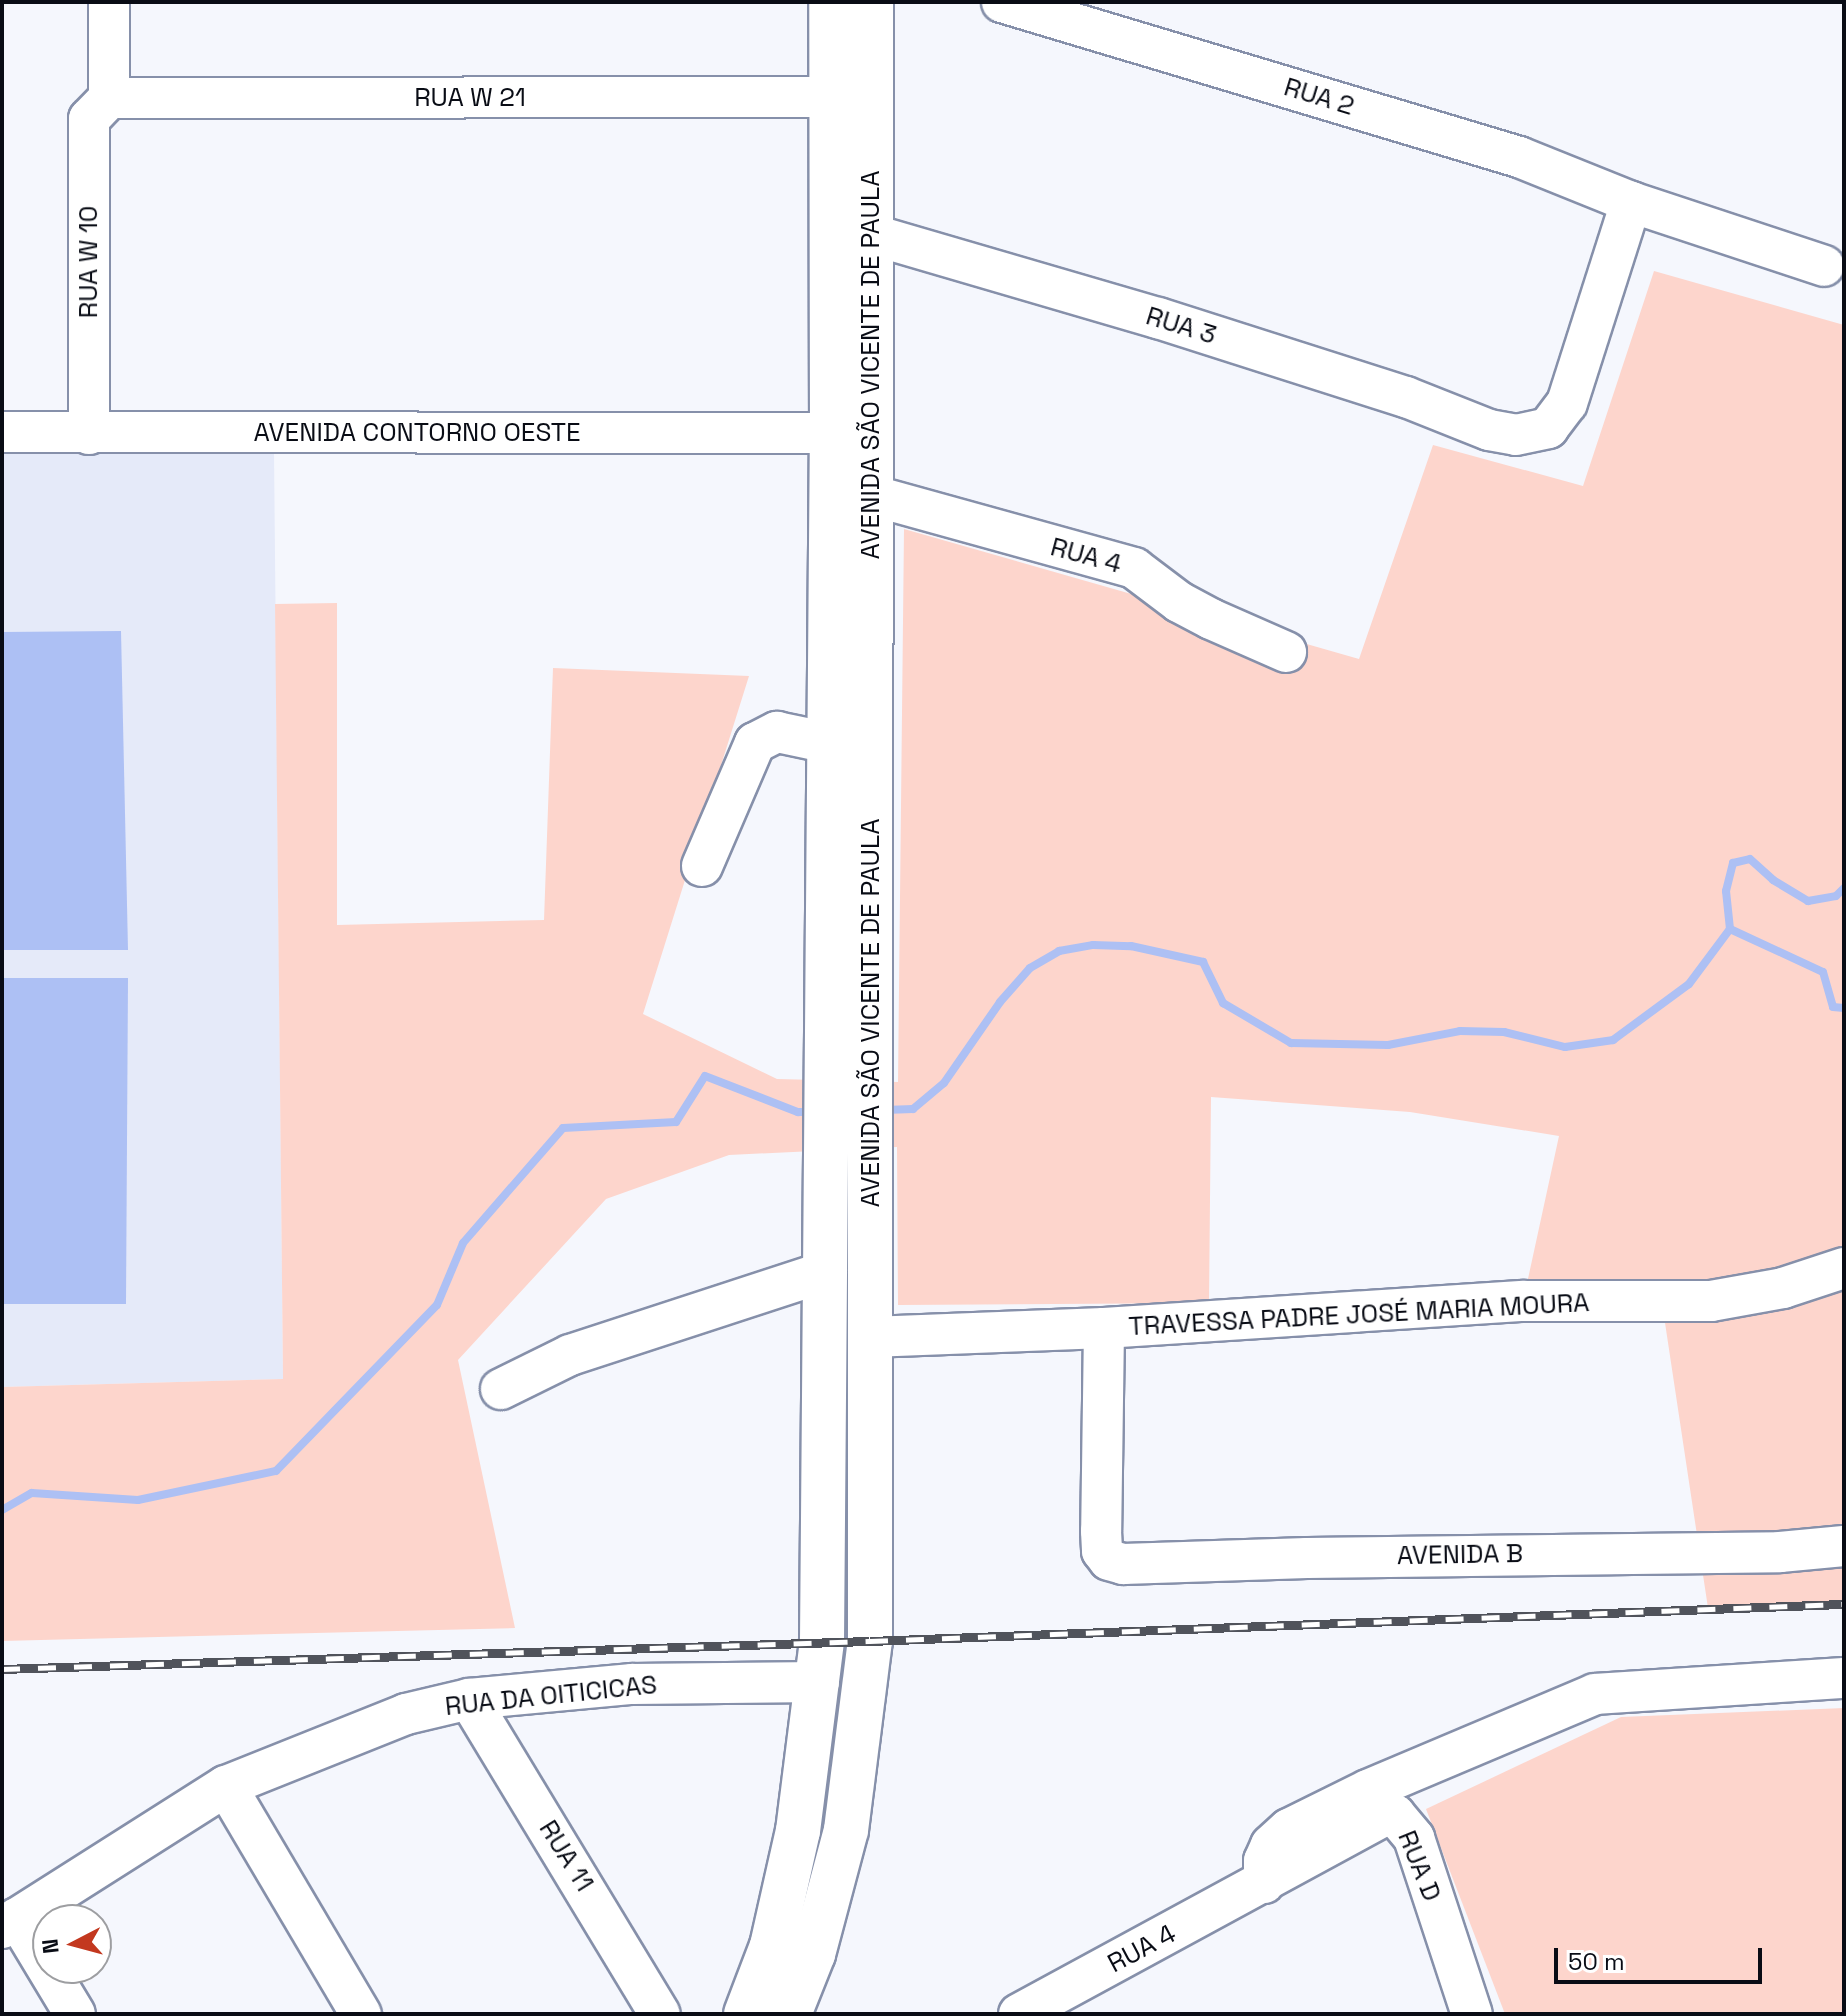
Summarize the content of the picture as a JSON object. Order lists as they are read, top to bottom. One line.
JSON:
{"streets":{"main road":["AVENIDA SÃO VICENTE DE PAULA"],"street":["RUA 2","RUA W 21","RUA W 10","RUA 3","AVENIDA CONTORNO OESTE","RUA 4","TRAVESSA PADRE JOSÉ MARIA MOURA","AVENIDA B","RUA DA OITICICAS","RUA 11","RUA D"]},"crossings":[["RUA 2","RUA 3"],["RUA W 21","RUA W 10"],["RUA W 21","AVENIDA SÃO VICENTE DE PAULA"],["RUA W 10","AVENIDA CONTORNO OESTE"],["RUA 3","AVENIDA SÃO VICENTE DE PAULA"],["AVENIDA SÃO VICENTE DE PAULA","AVENIDA CONTORNO OESTE"],["AVENIDA SÃO VICENTE DE PAULA","RUA 4"],["AVENIDA SÃO VICENTE DE PAULA","TRAVESSA PADRE JOSÉ MARIA MOURA"],["AVENIDA SÃO VICENTE DE PAULA","RUA DA OITICICAS"],["RUA 4","RUA D"],["TRAVESSA PADRE JOSÉ MARIA MOURA","AVENIDA B"],["RUA DA OITICICAS","RUA 11"]],"scale_bar":"50 m","north":"left"}
